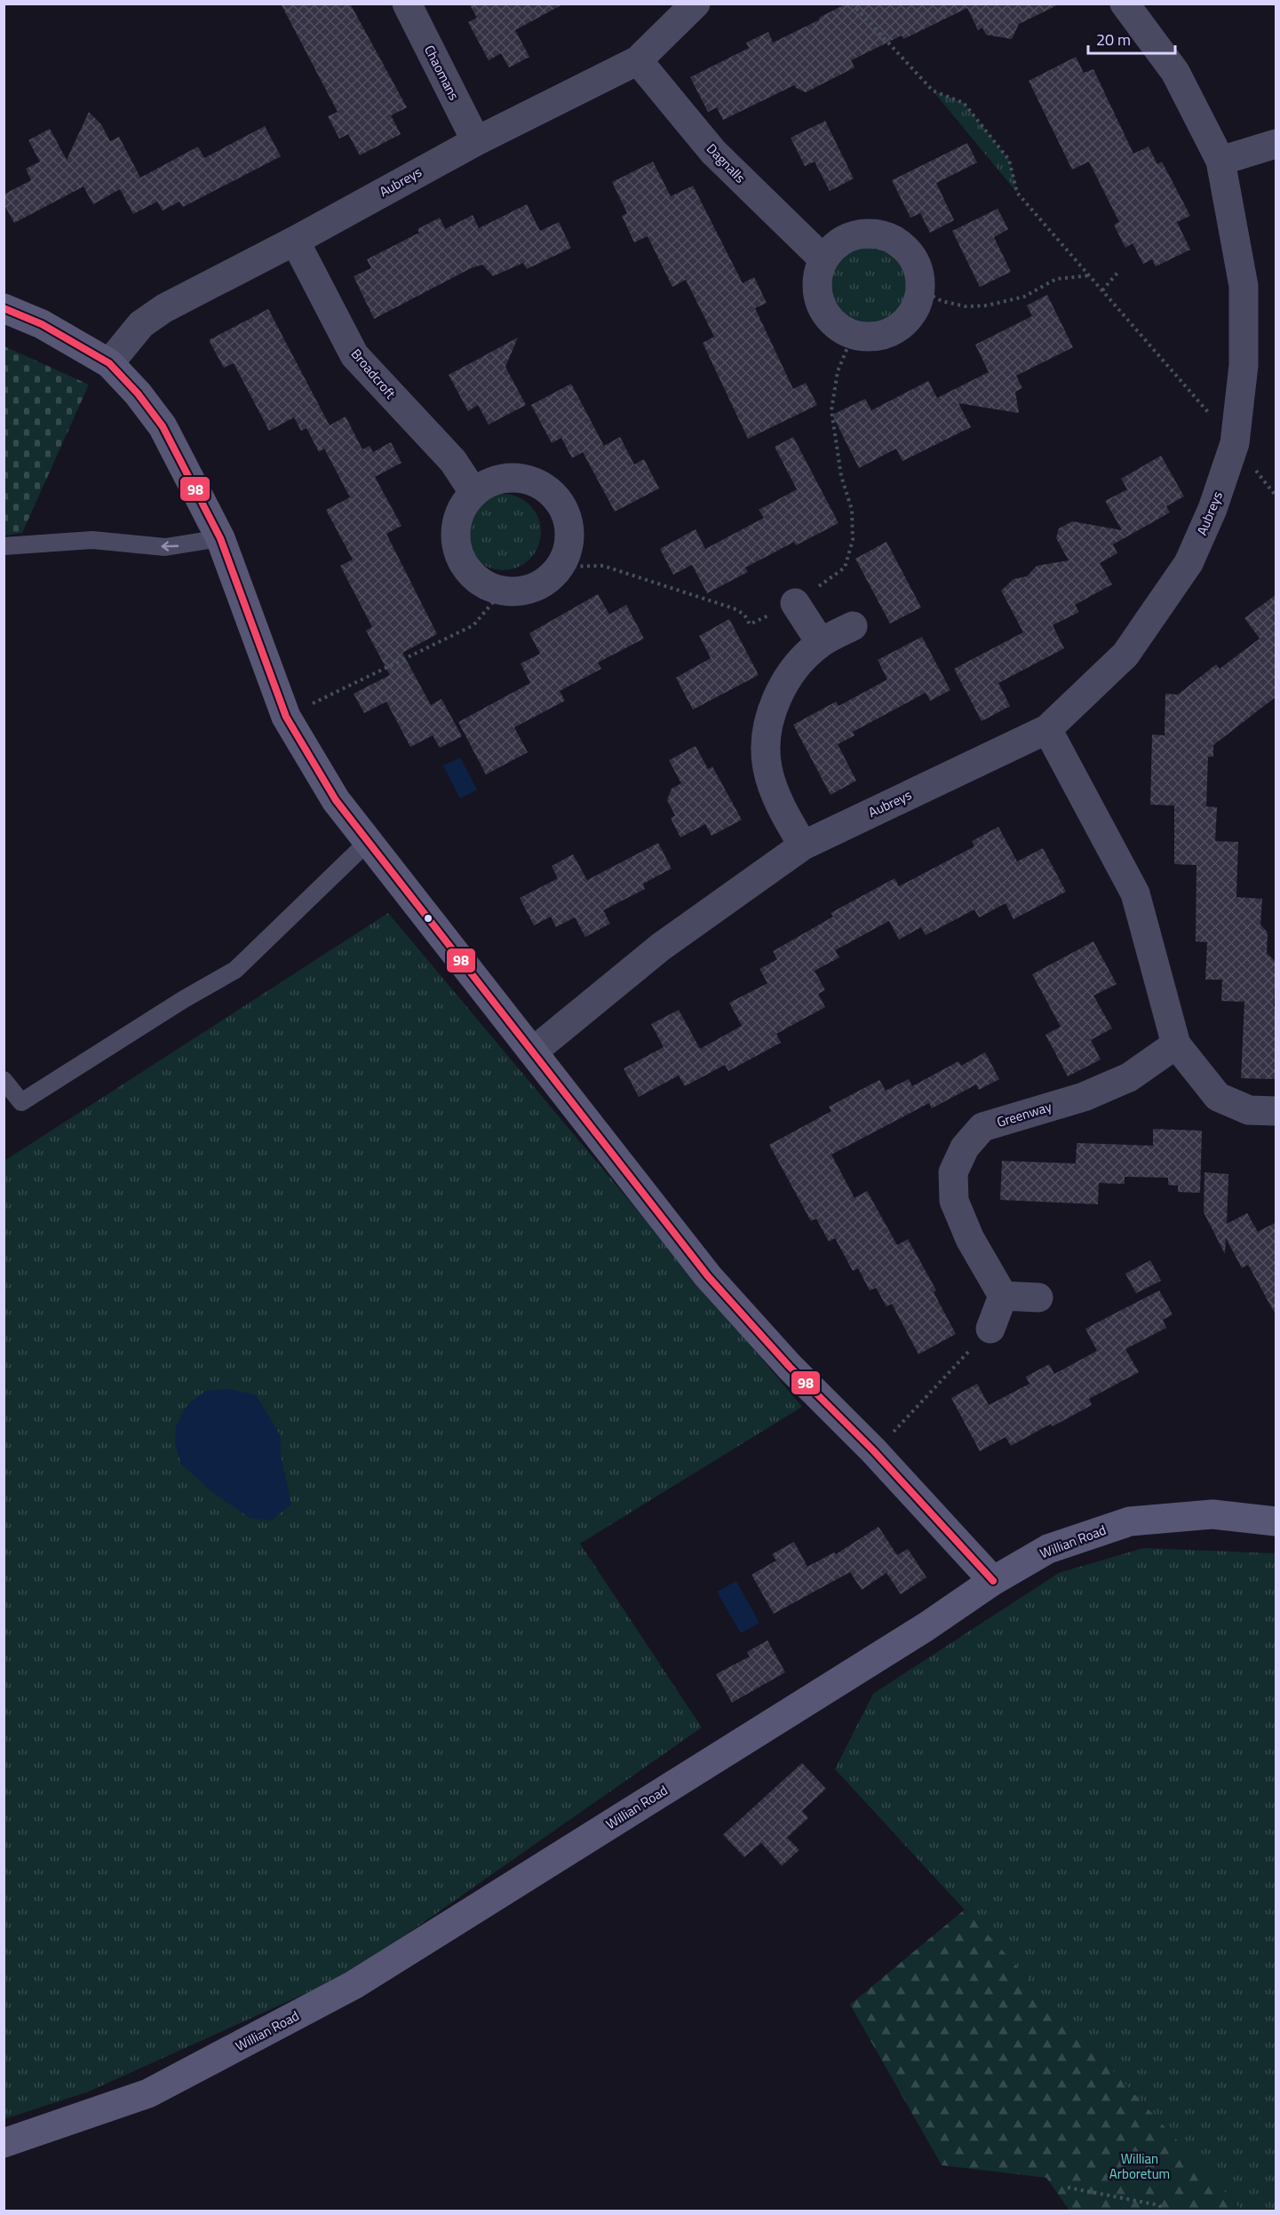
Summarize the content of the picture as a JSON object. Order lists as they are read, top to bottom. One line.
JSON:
{"streets":{"street":["Chaomans","Dagnalls","Aubreys","Broadcroft","Greenway","Willian Road"]},"crossings":[["Chaomans","Aubreys"],["Dagnalls","Aubreys"],["Aubreys","Broadcroft"]],"parks":["Willian Arboretum"],"lines":["transit line 98"],"scale_bar":"20 m"}
